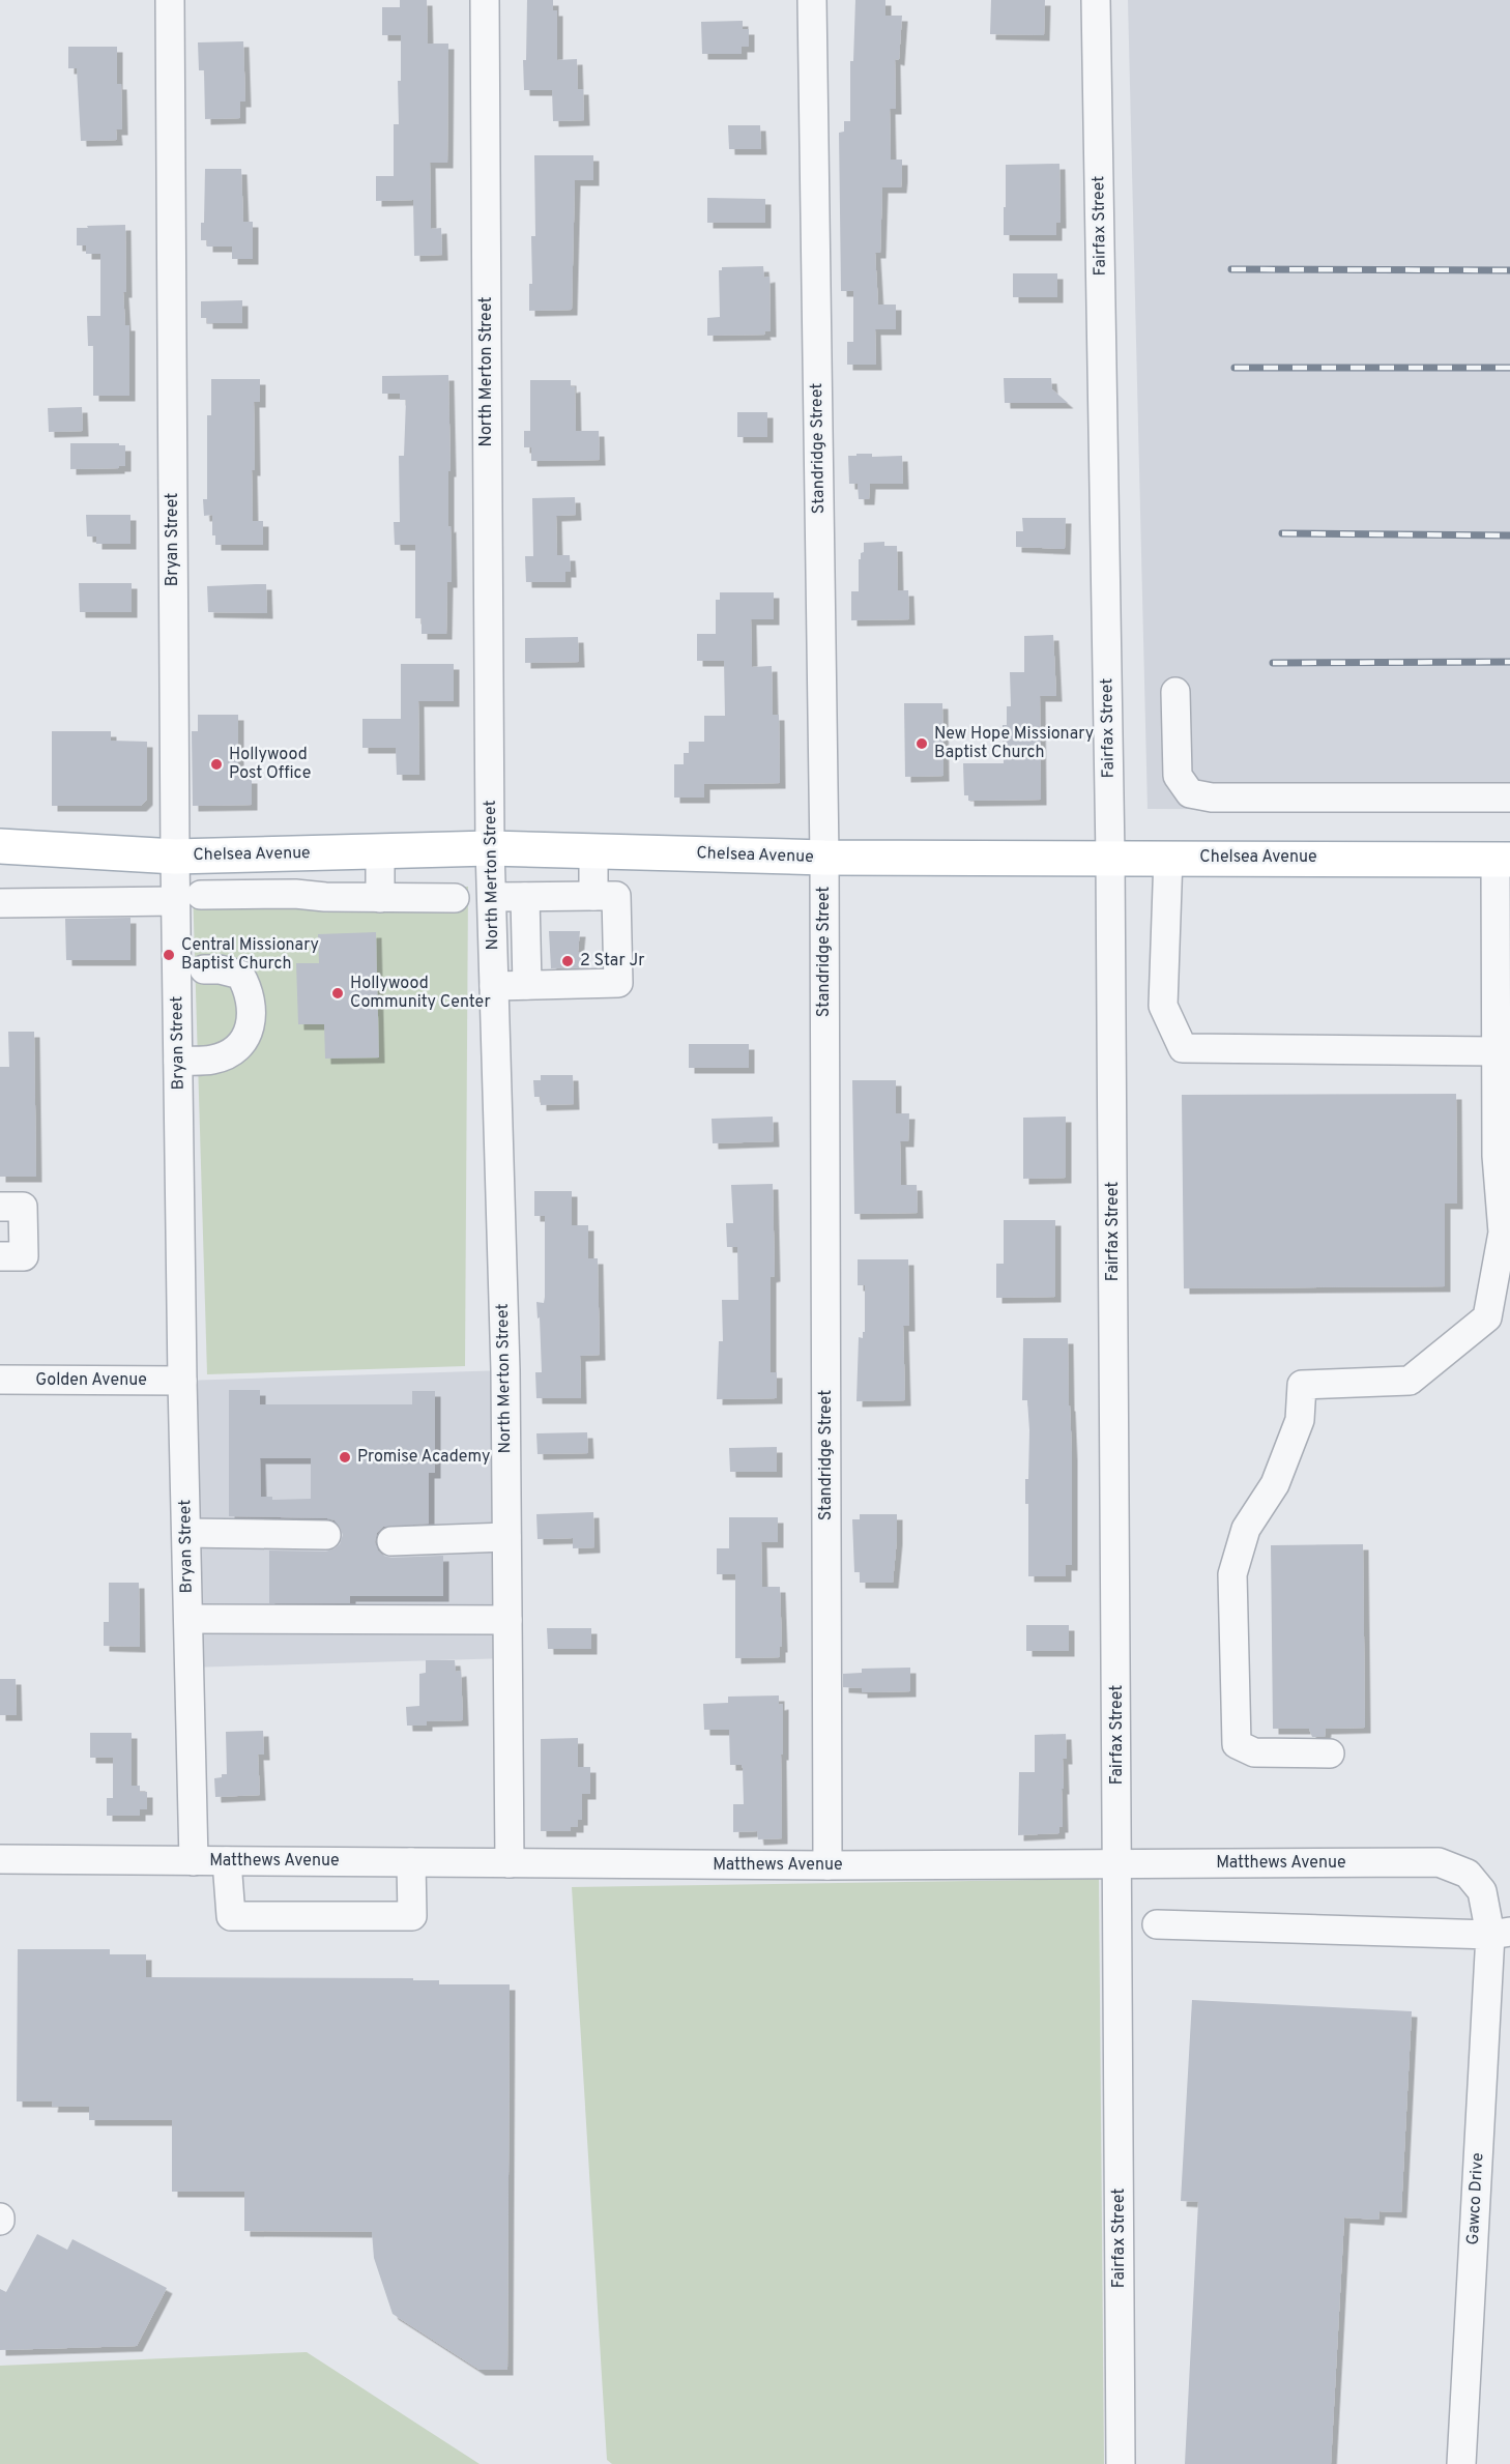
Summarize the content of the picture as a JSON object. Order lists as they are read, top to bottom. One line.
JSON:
{"streets":{"main road":["Chelsea Avenue"],"street":["Fairfax Street","North Merton Street","Standridge Street","Bryan Street","Golden Avenue","Matthews Avenue","Gawco Drive"]},"crossings":[["Fairfax Street","Chelsea Avenue"],["Fairfax Street","Matthews Avenue"],["North Merton Street","Chelsea Avenue"],["North Merton Street","Matthews Avenue"],["Standridge Street","Chelsea Avenue"],["Standridge Street","Matthews Avenue"],["Bryan Street","Chelsea Avenue"],["Bryan Street","Golden Avenue"],["Bryan Street","Matthews Avenue"],["Matthews Avenue","Gawco Drive"]],"places":["New Hope Missionary Baptist Church","Hollywood Post Office","Central Missionary Baptist Church","2 Star Jr","Hollywood Community Center","Promise Academy"]}
